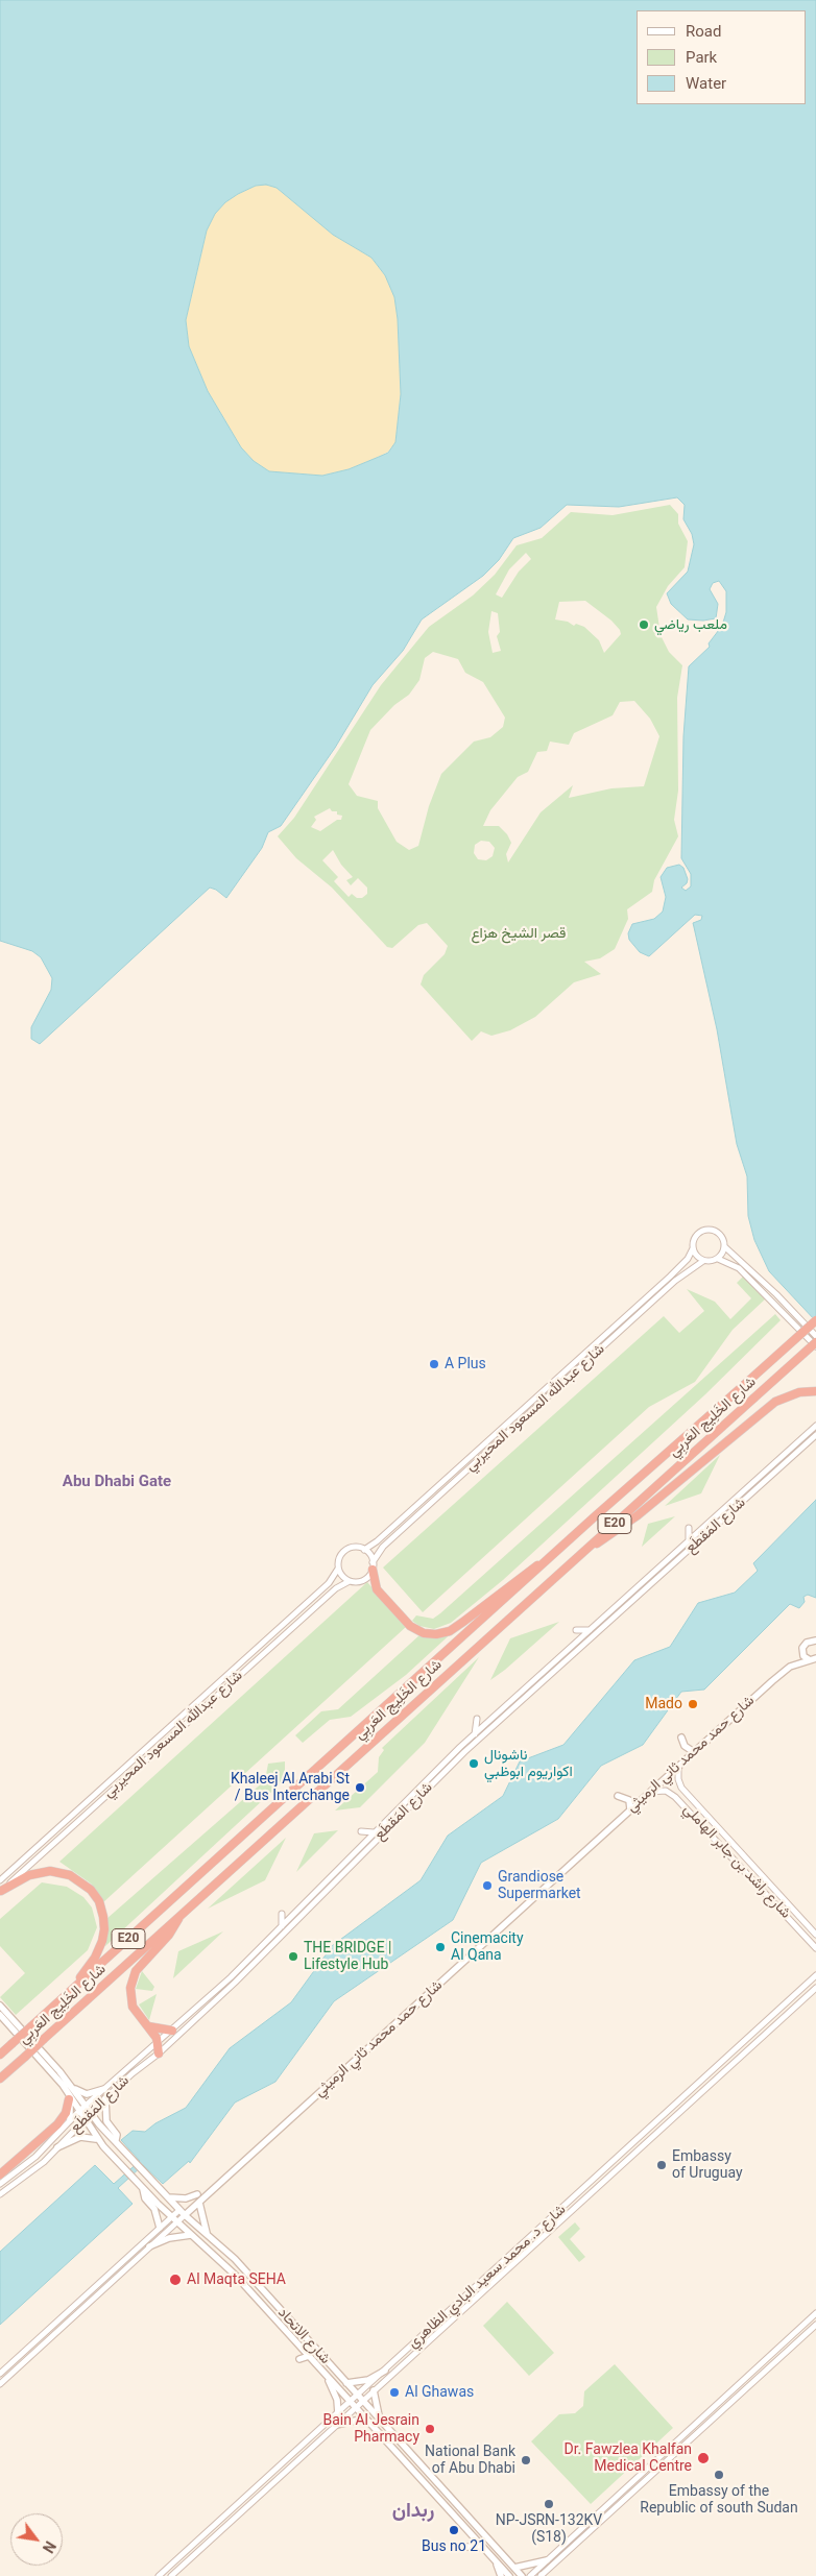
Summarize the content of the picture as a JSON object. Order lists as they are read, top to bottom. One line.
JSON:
{"streets":{"highway":["شارع الخَلِيج العَربِي","E20"],"main road":["شارع حمد محمد ثاني الرميثي","شارع الاتحاد"],"street":["شارع عبدالله المسعود المحيربي","شارع المَقطَع","شارع راشد بن جابر الهاملي","شارع د. محمد سعيد البادي الظاهري"]},"crossings":[["شارع المَقطَع","شارع الاتحاد"],["شارع حمد محمد ثاني الرميثي","شارع راشد بن جابر الهاملي"],["شارع حمد محمد ثاني الرميثي","شارع الاتحاد"],["شارع د. محمد سعيد البادي الظاهري","شارع الاتحاد"]],"districts":["Abu Dhabi Gate","ربدان"],"parks":["قصر الشيخ هزاع"],"places":["ملعب رياضي","A Plus","Mado","ناشونال اكواريوم ابوظبي","Khaleej Al Arabi St / Bus Interchange","Grandiose Supermarket","Cinemacity Al Qana","THE BRIDGE | Lifestyle Hub","Embassy of Uruguay","Al Maqta SEHA","Al Ghawas","Bain Al Jesrain Pharmacy","Dr. Fawzlea Khalfan Medical Centre","National Bank of Abu Dhabi","Embassy of the Republic of south Sudan","NP-JSRN-132KV (S18)","Bus no 21"],"legend":["Road","Park","Water"],"north":"bottom right"}
